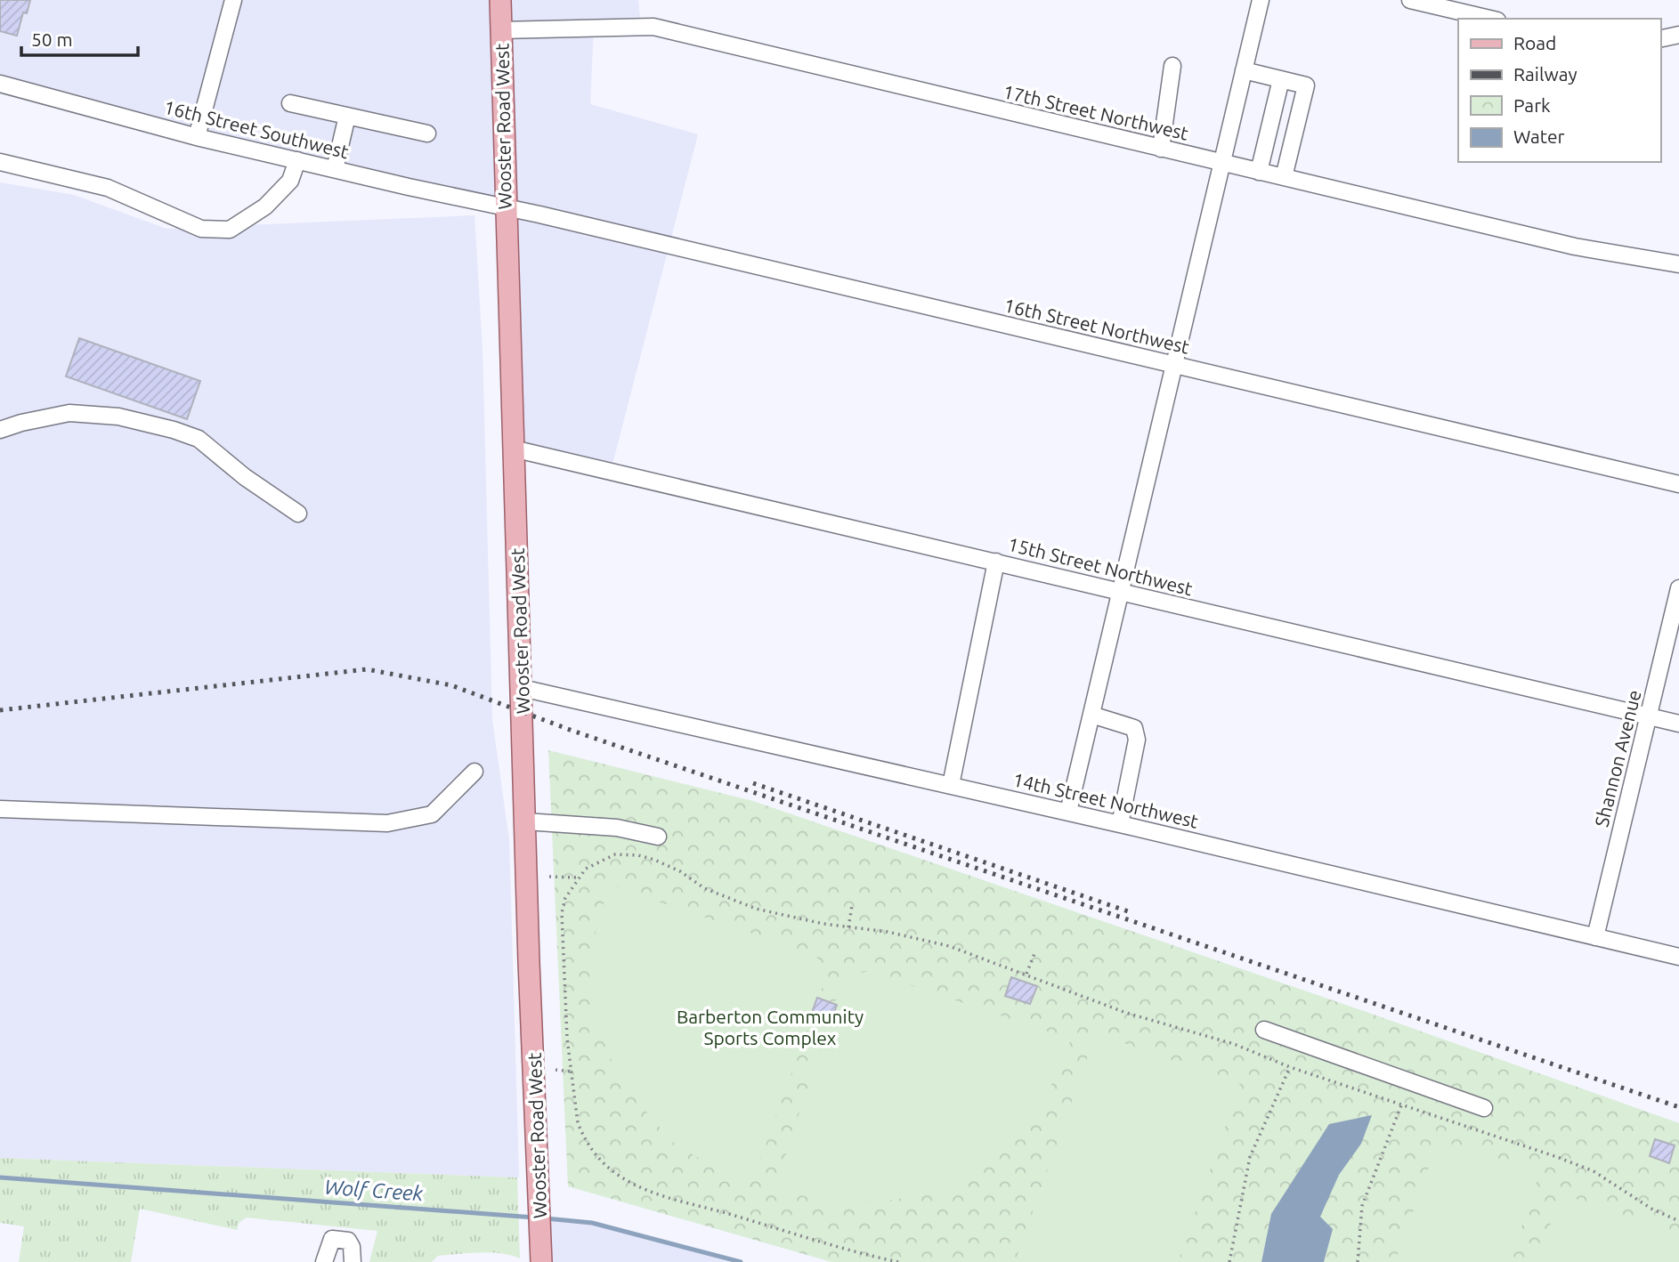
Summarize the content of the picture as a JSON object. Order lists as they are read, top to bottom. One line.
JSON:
{"streets":{"main road":["Wooster Road West"],"street":["17th Street Northwest","16th Street Southwest","16th Street Northwest","15th Street Northwest","Shannon Avenue","14th Street Northwest"]},"crossings":[["17th Street Northwest","Wooster Road West"],["Wooster Road West","16th Street Southwest"],["Wooster Road West","16th Street Northwest"],["Wooster Road West","15th Street Northwest"],["Wooster Road West","14th Street Northwest"],["16th Street Southwest","16th Street Northwest"],["15th Street Northwest","Shannon Avenue"],["Shannon Avenue","14th Street Northwest"]],"water":["Wolf Creek"],"parks":["Barberton Community Sports Complex"],"legend":["Road","Railway","Park","Water"],"scale_bar":"50 m"}
